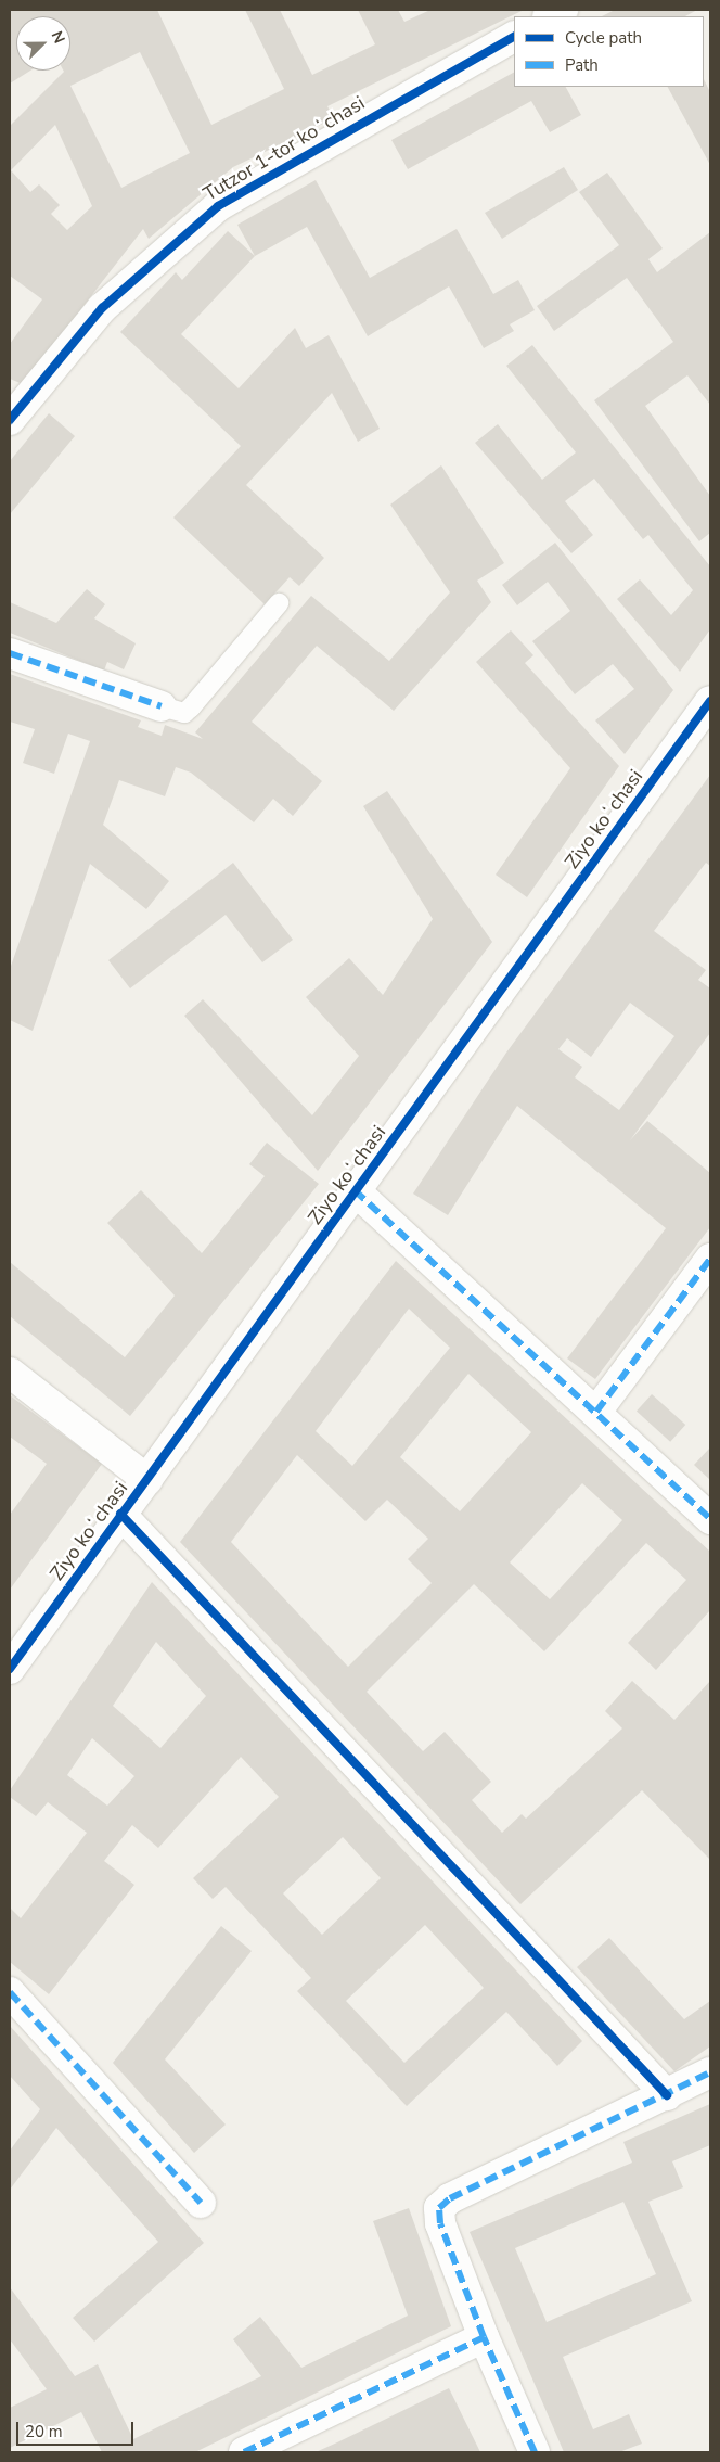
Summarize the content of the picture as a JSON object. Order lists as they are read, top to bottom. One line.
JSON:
{"streets":{"street":["Tutzor 1-tor koʻchasi","Ziyo koʻchasi"]},"legend":["Cycle path","Path"],"scale_bar":"20 m","north":"top right"}
